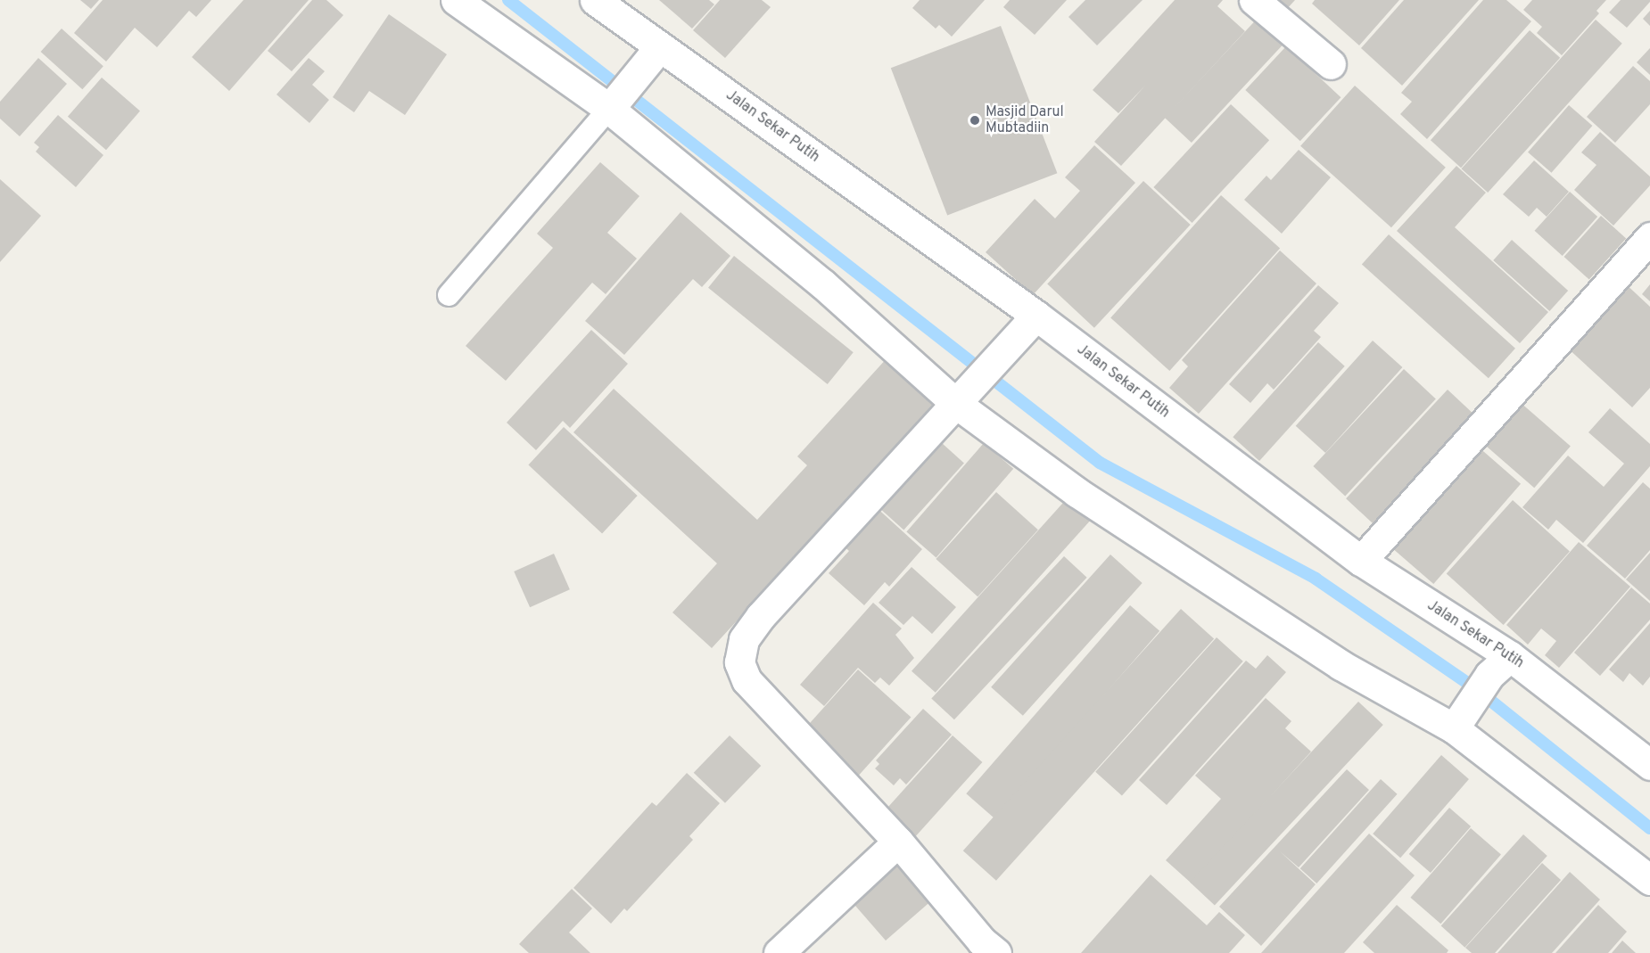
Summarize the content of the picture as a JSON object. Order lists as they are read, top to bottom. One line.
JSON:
{"streets":{"street":["Jalan Sekar Putih"]},"places":["Masjid Darul Mubtadiin"]}
